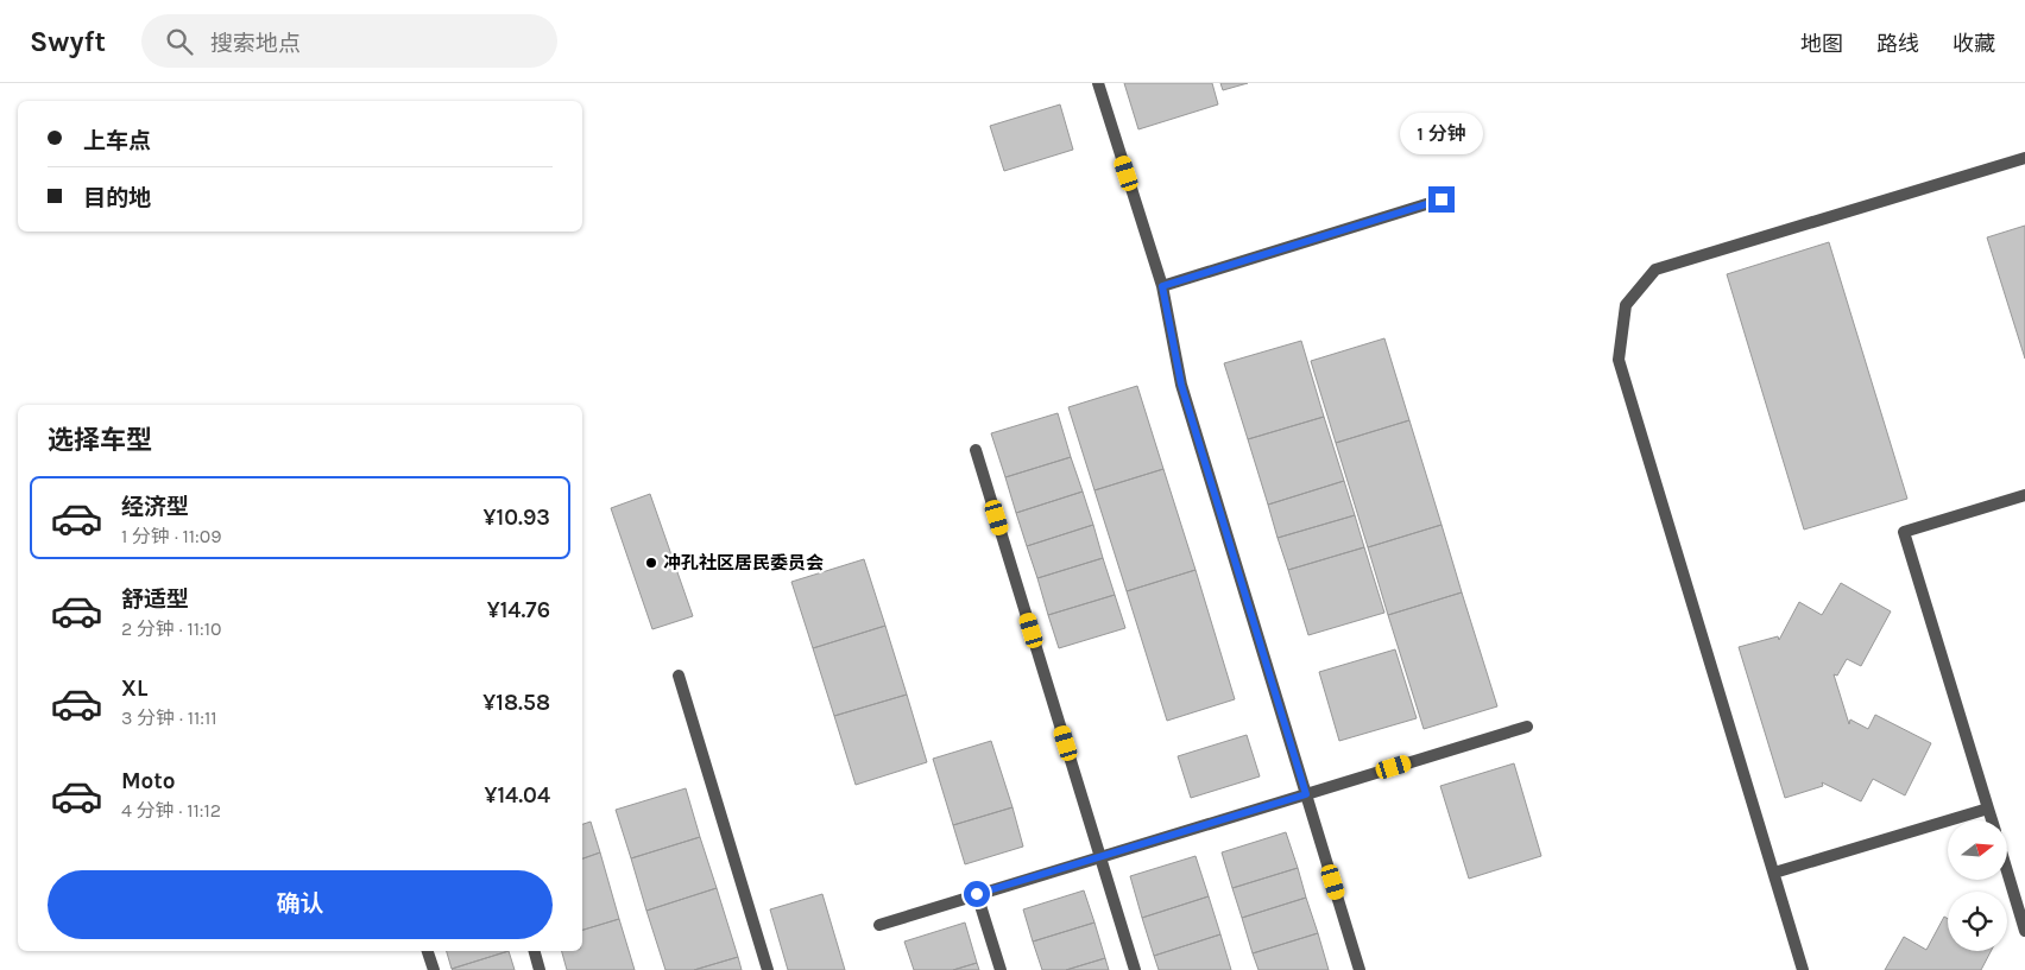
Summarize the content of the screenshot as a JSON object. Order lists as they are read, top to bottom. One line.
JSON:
{"places":["冲孔社区居民委员会"],"north":"right","page":{"header":"Swyft","search":"搜索地点","nav":["地图","路线","收藏"],"banner":["上车点","目的地"],"bubble":"1 分钟","heading":"选择车型","list":[{"name":"经济型","note":"1 分钟 · 11:09","value":"¥10.93"},{"name":"舒适型","note":"2 分钟 · 11:10","value":"¥14.76"},{"name":"XL","note":"3 分钟 · 11:11","value":"¥18.58"},{"name":"Moto","note":"4 分钟 · 11:12","value":"¥14.04"}],"buttons":"确认"}}
